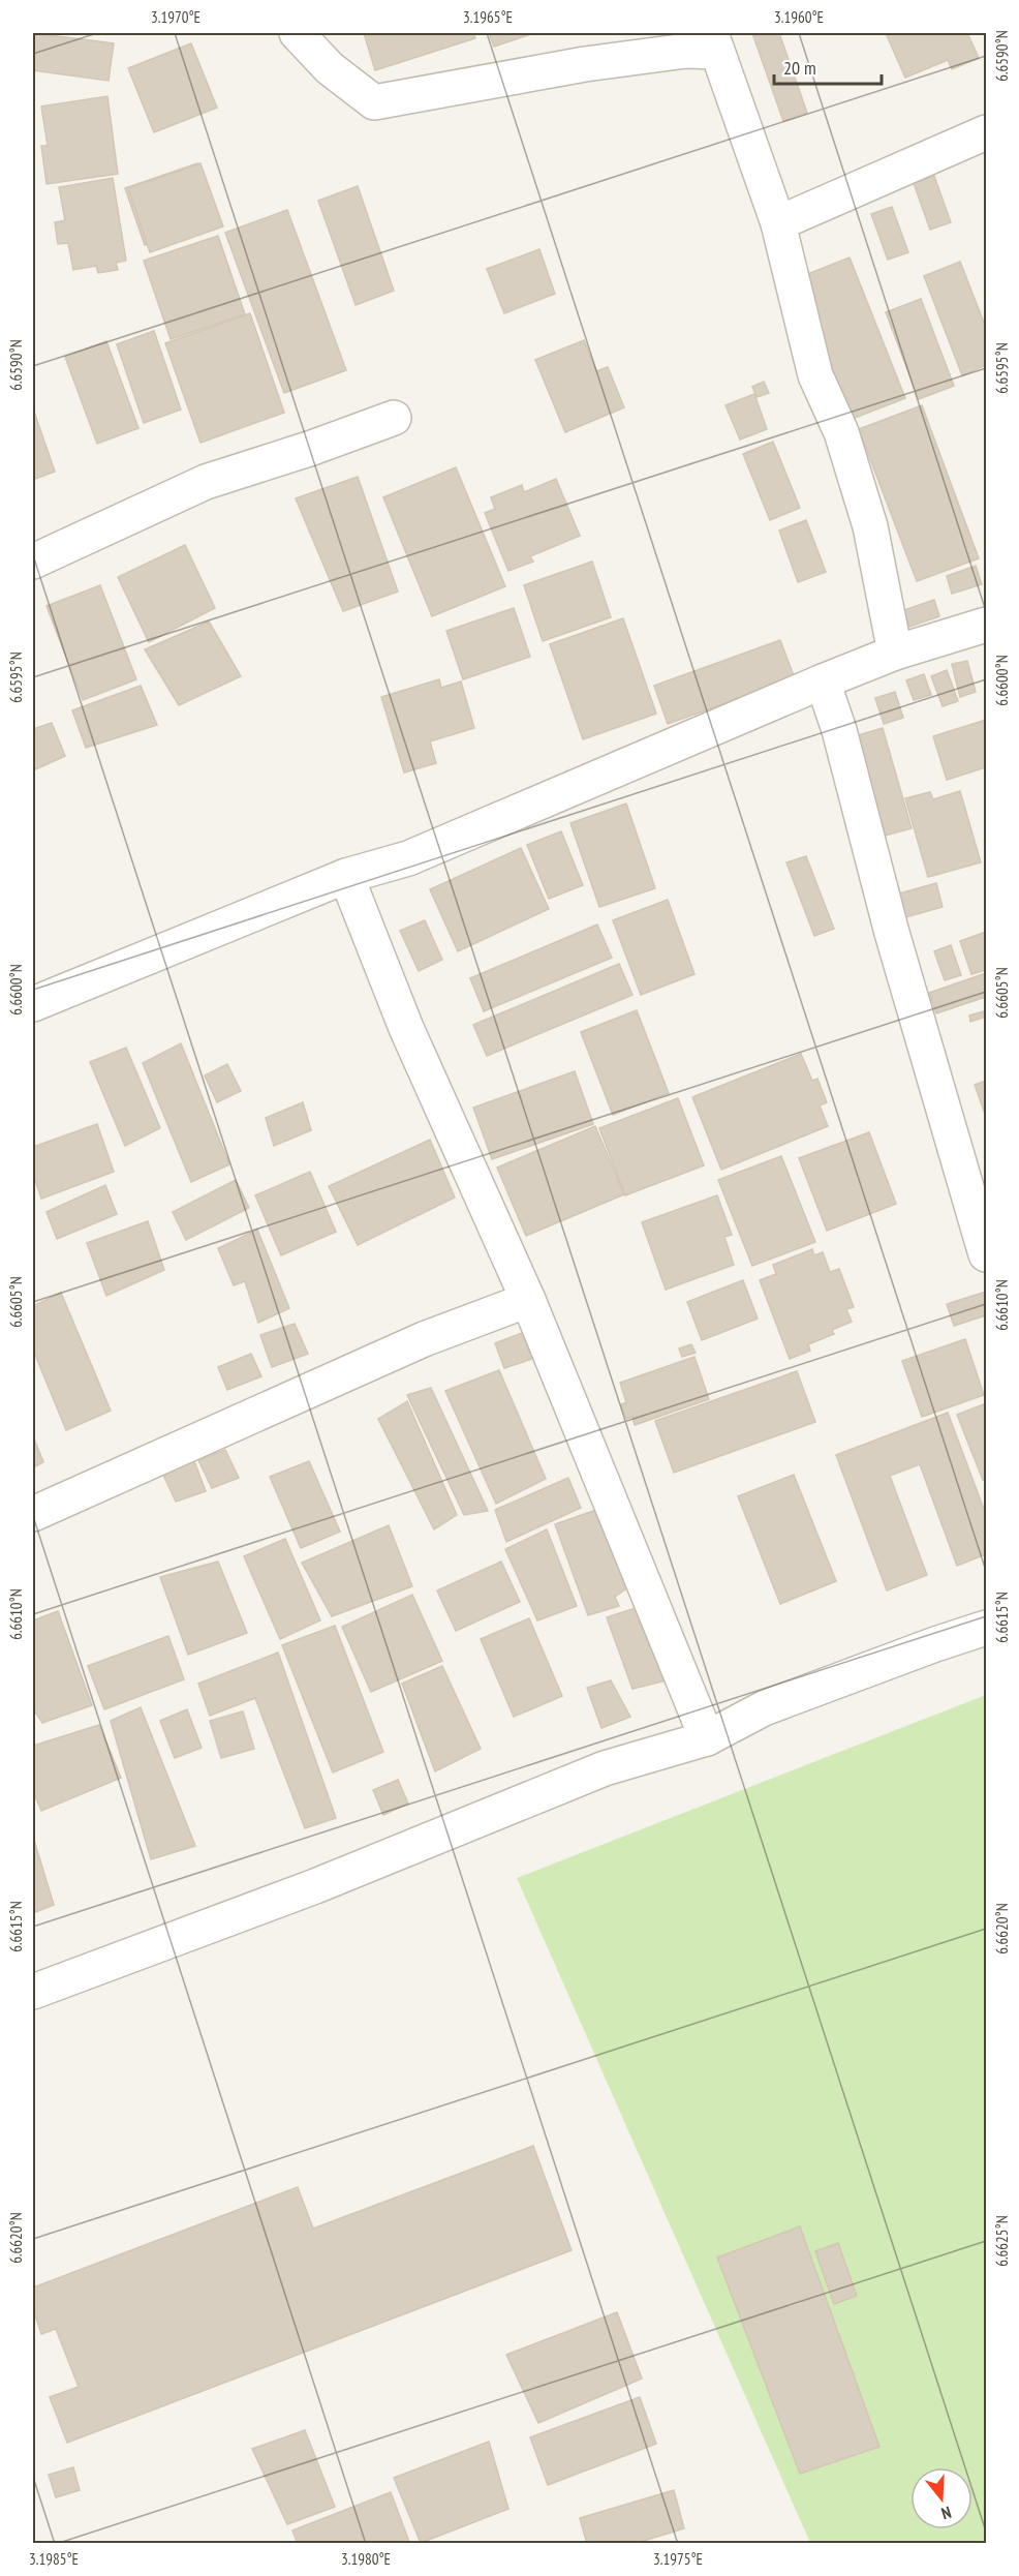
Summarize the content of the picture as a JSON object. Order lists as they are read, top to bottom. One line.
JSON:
{"scale_bar":"20 m","north":"bottom","coordinates":["3.1970°E","3.1965°E","3.1960°E","6.6590°N","6.6595°N","6.6600°N","6.6605°N","6.6610°N","6.6615°N","6.6620°N","6.6625°N","3.1985°E","3.1980°E","3.1975°E"]}
